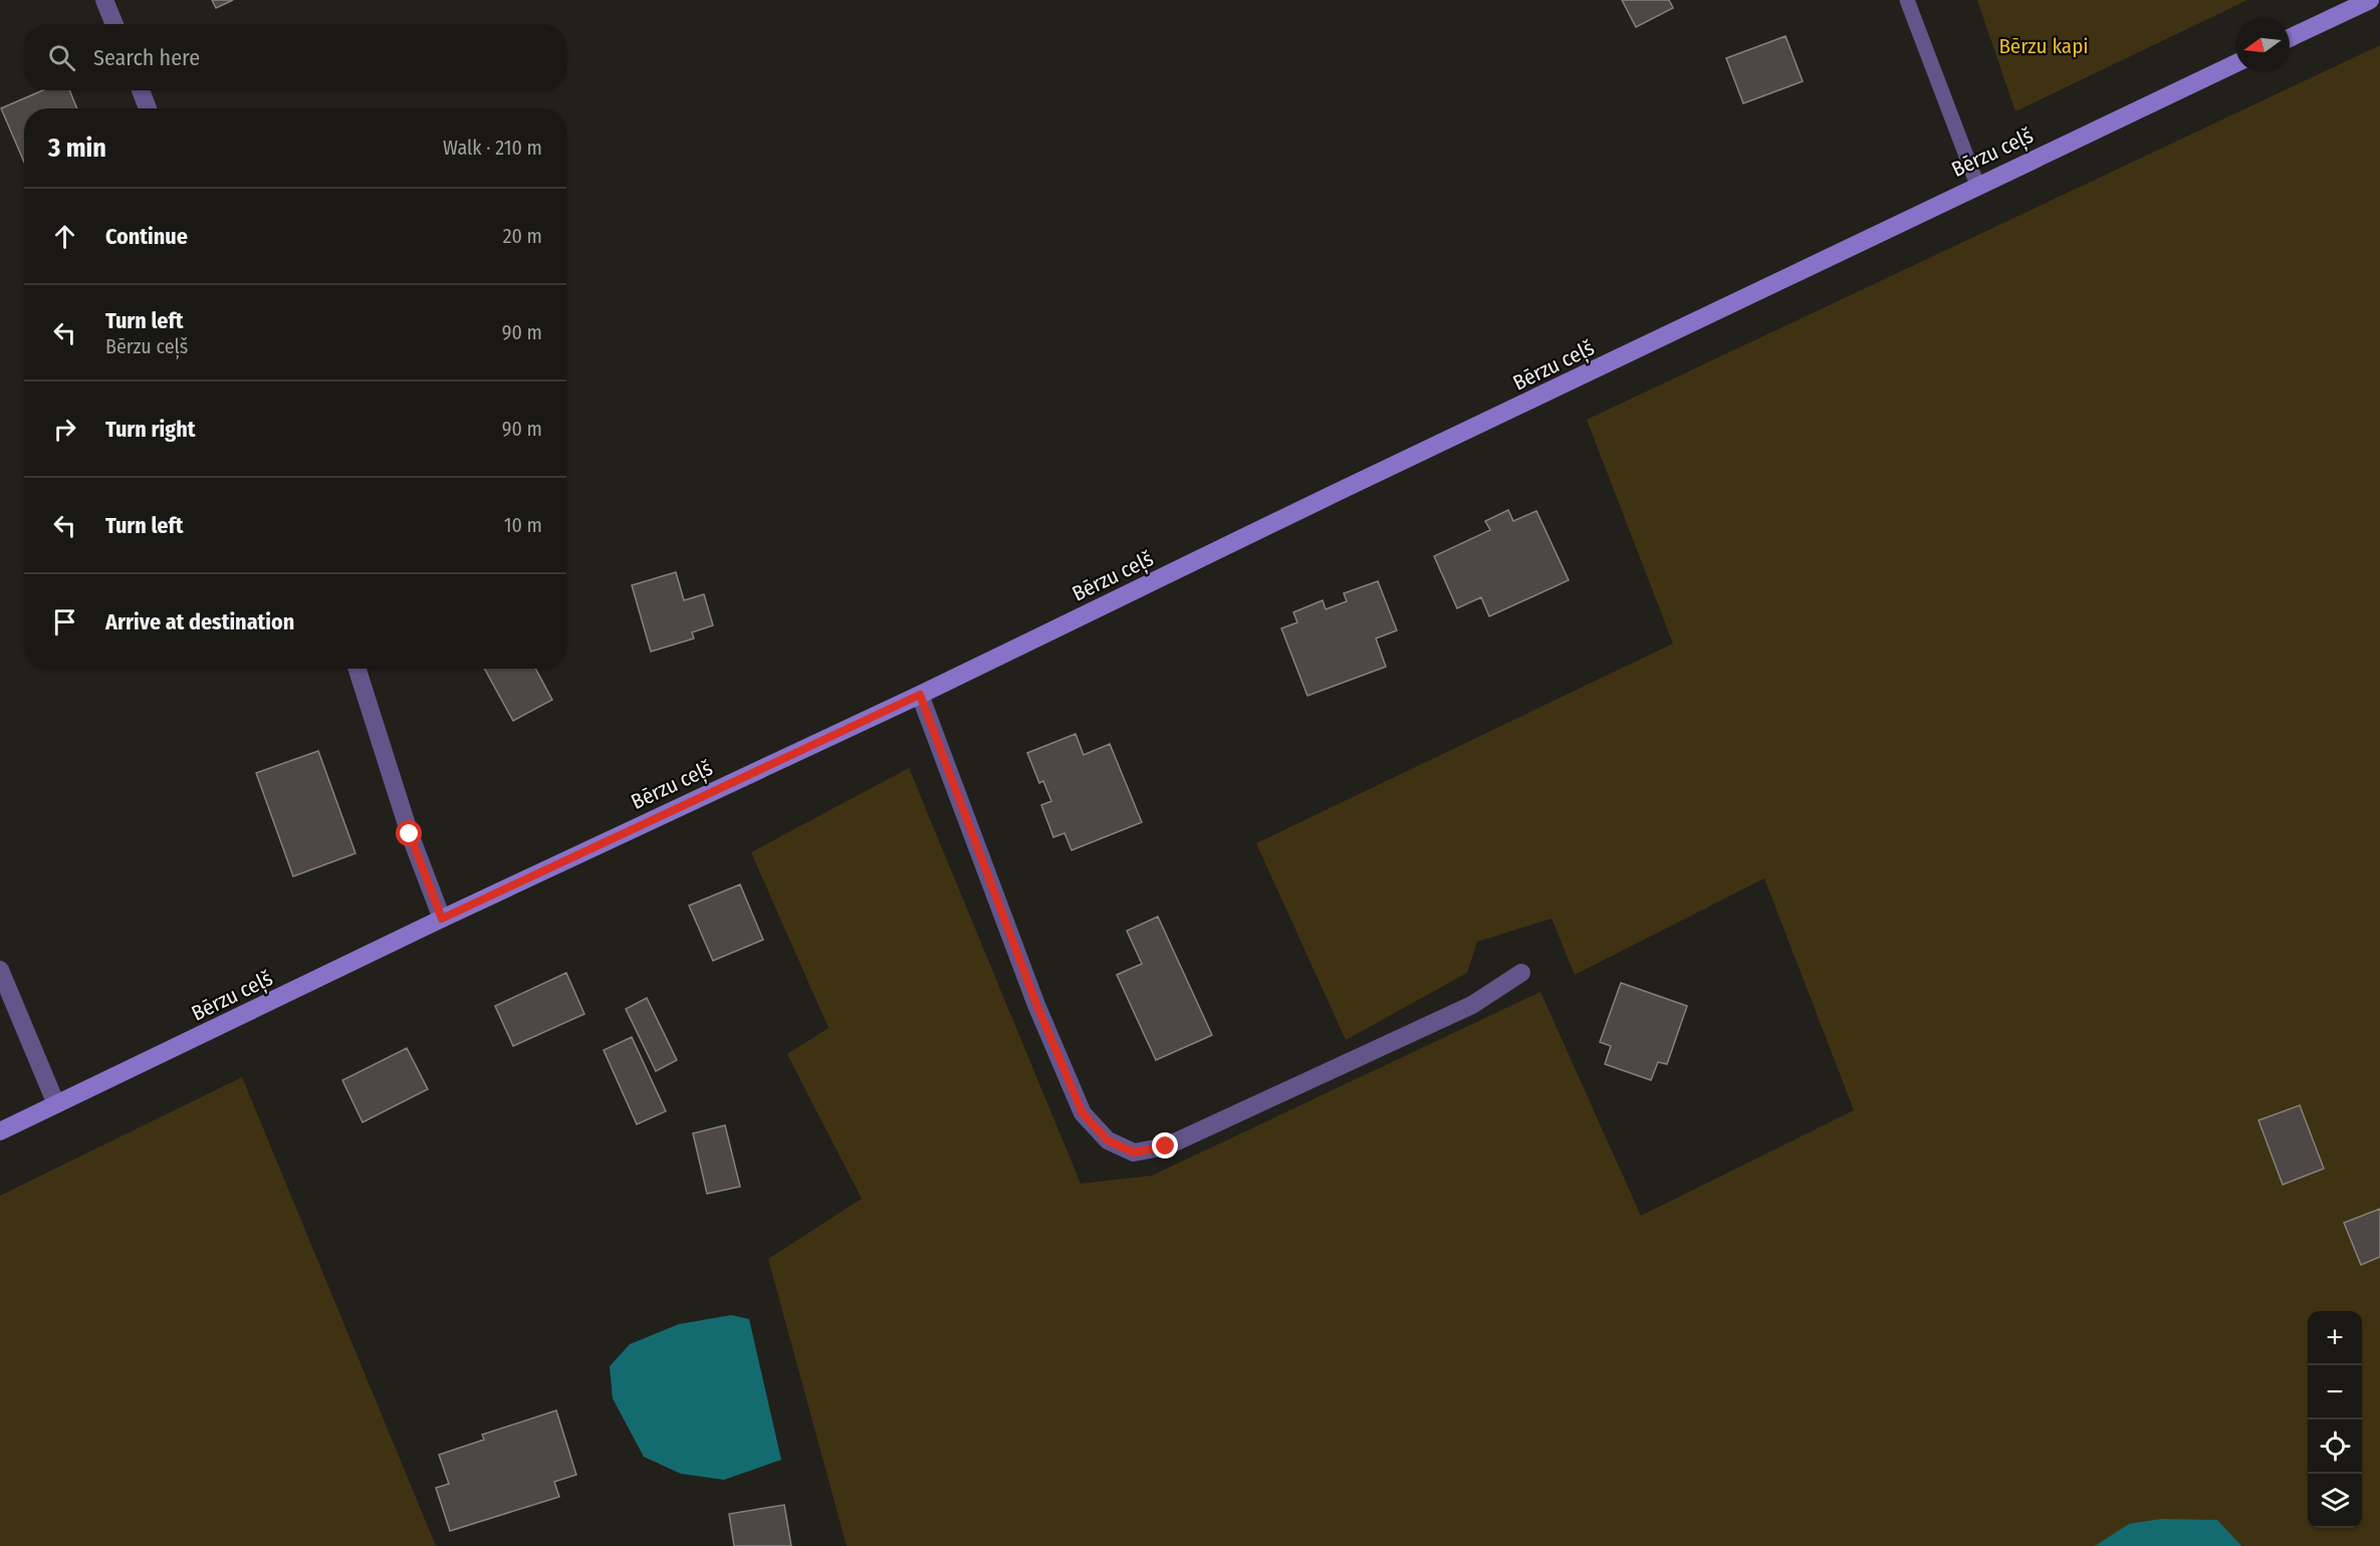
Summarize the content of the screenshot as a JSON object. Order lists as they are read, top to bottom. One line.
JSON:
{"streets":{"street":["Bērzu ceļš"]},"parks":["Bērzu kapi"],"north":"left","page":{"search":"Search here","heading":["3 min","Walk · 210 m"],"list":[["Continue","20 m"],["Turn left","Bērzu ceļš","90 m"],["Turn right","90 m"],["Turn left","10 m"],"Arrive at destination"],"map_buttons":["+","−"]}}
